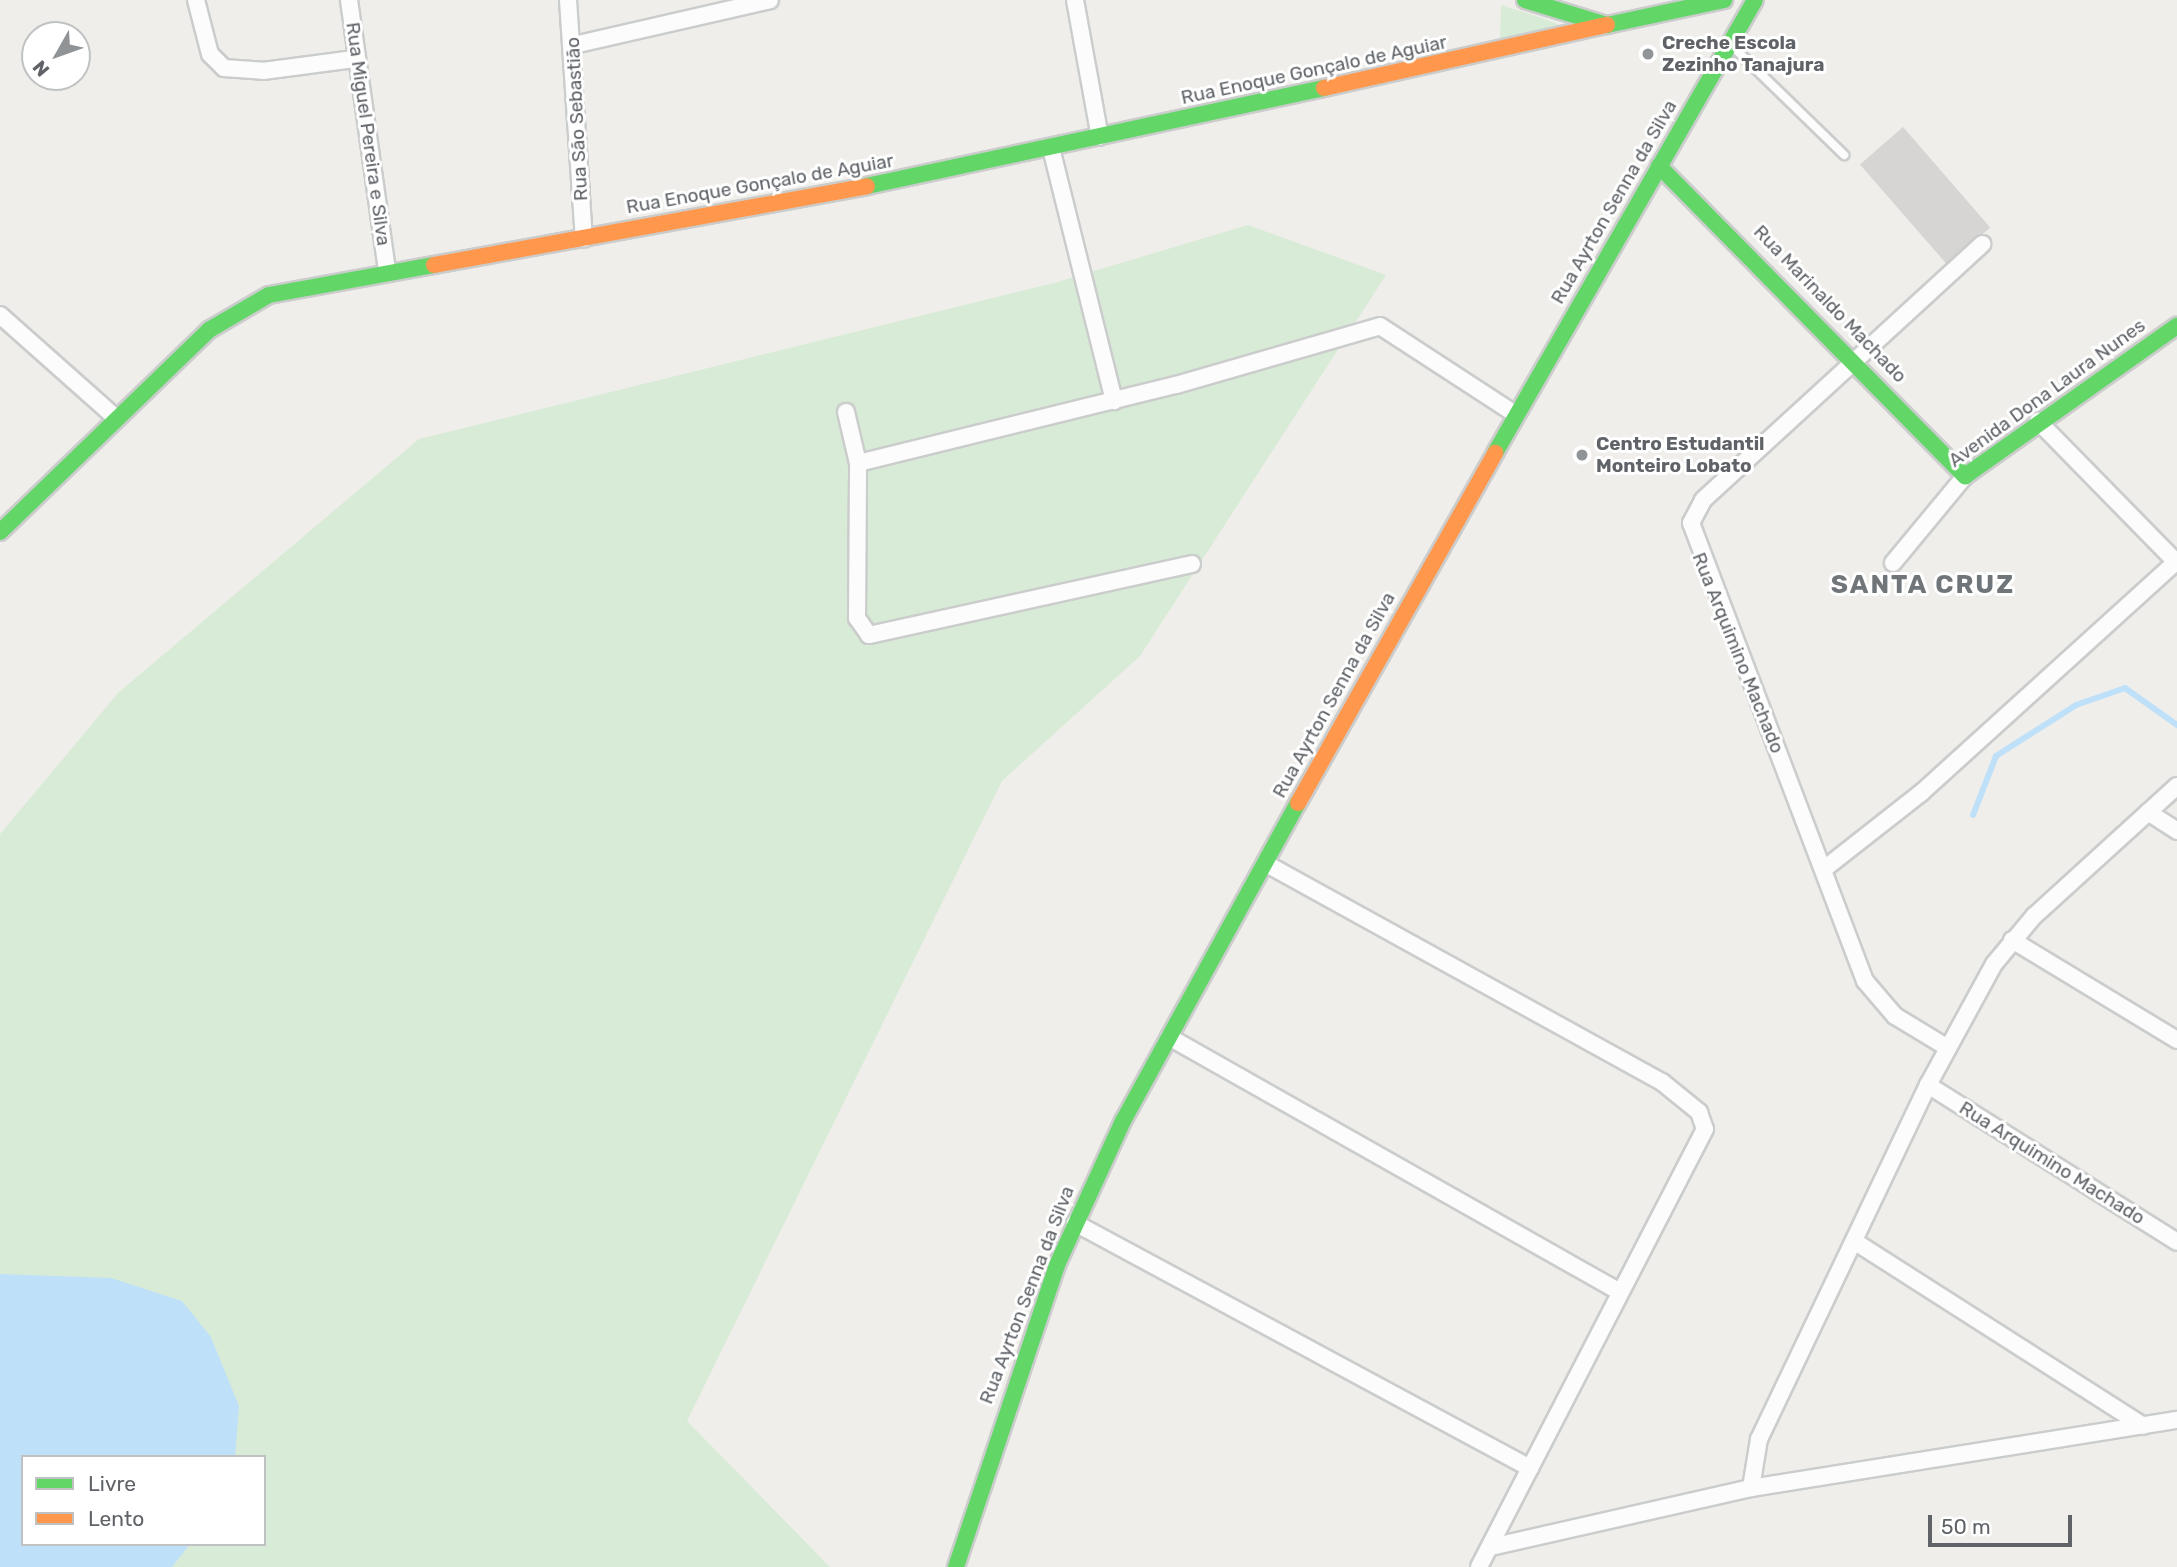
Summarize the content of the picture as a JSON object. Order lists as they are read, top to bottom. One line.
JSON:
{"streets":{"street":["Rua Enoque Gonçalo de Aguiar","Rua São Sebastião","Rua Miguel Pereira e Silva","Rua Ayrton Senna da Silva","Rua Marinaldo Machado","Avenida Dona Laura Nunes","Rua Arquimino Machado"]},"crossings":[["Rua Enoque Gonçalo de Aguiar","Rua São Sebastião"],["Rua Enoque Gonçalo de Aguiar","Rua Miguel Pereira e Silva"],["Rua Ayrton Senna da Silva","Rua Marinaldo Machado"],["Rua Marinaldo Machado","Avenida Dona Laura Nunes"],["Rua Marinaldo Machado","Rua Arquimino Machado"]],"districts":["SANTA CRUZ"],"places":["Creche Escola Zezinho Tanajura","Centro Estudantil Monteiro Lobato"],"legend":["Livre","Lento"],"scale_bar":"50 m","north":"bottom left"}
